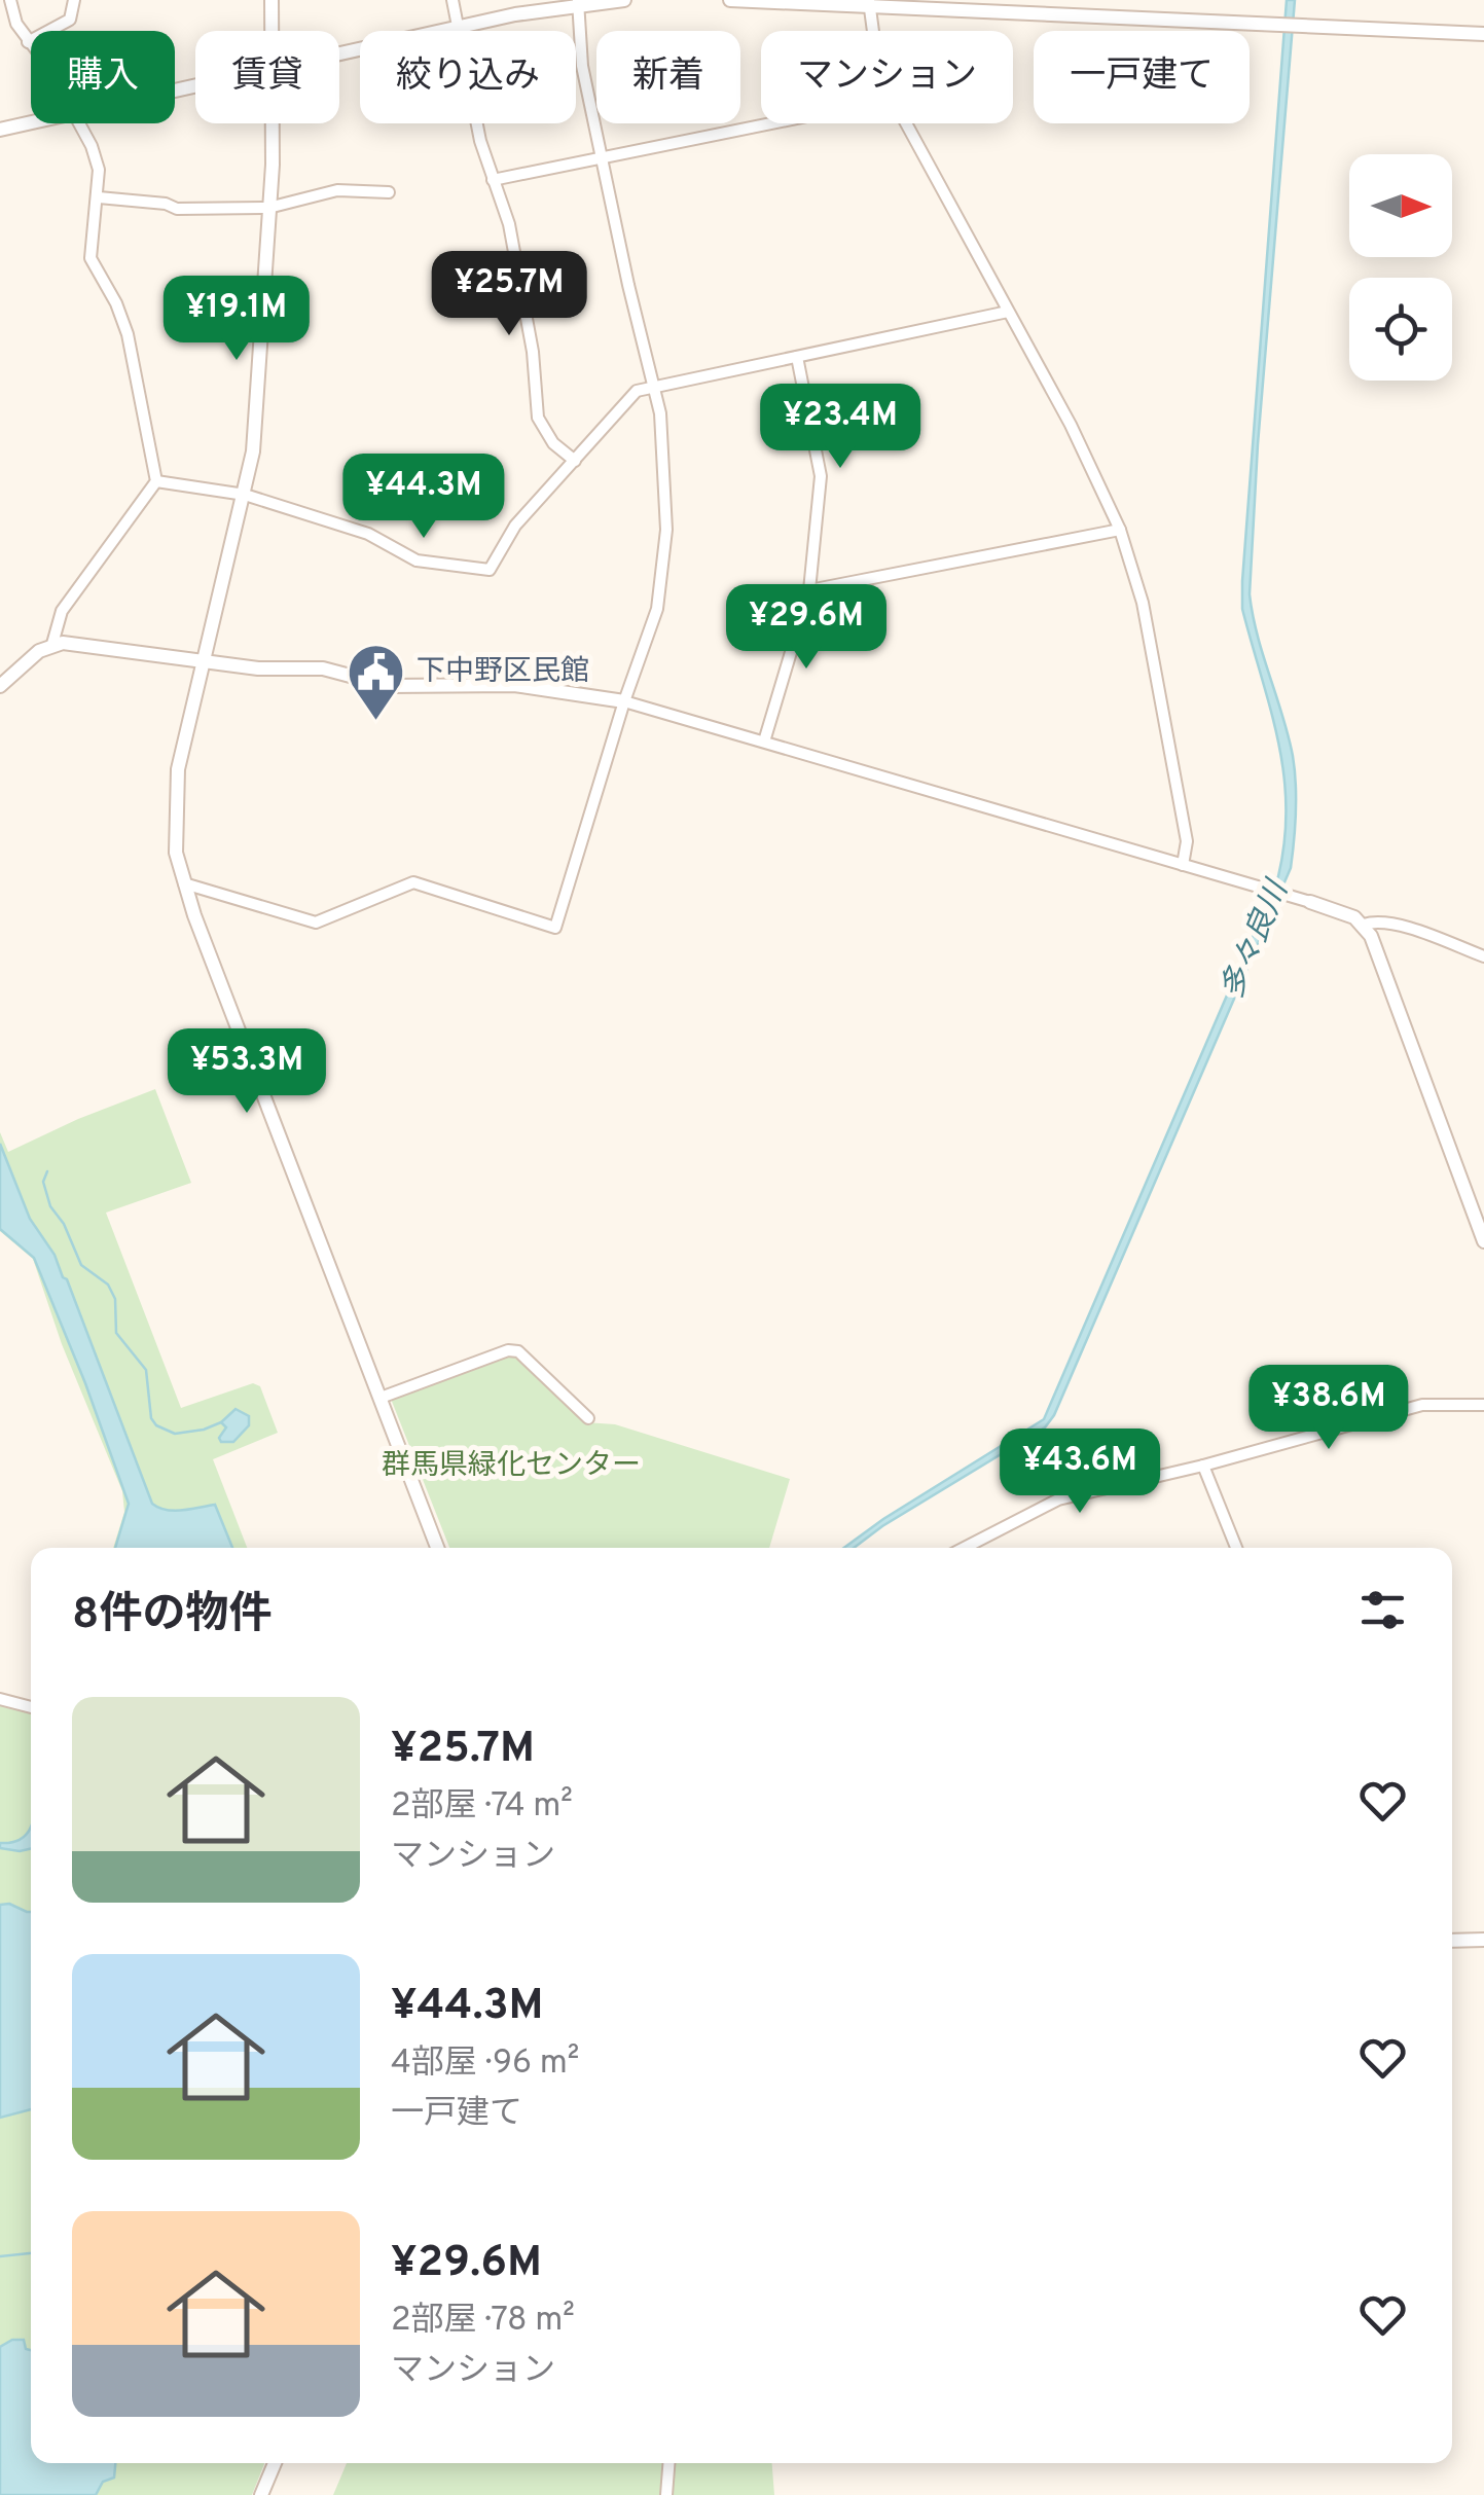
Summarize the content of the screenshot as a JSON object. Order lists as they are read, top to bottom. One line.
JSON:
{"water":["多々良川"],"parks":["群馬県緑化センター"],"places":{"public building":["下中野区民館"]},"north":"right","page":{"chip":["購入","賃貸","絞り込み","新着","マンション","一戸建て"],"price":["¥25.7M","¥19.1M","¥23.4M","¥44.3M","¥29.6M","¥53.3M","¥38.6M","¥43.6M"],"heading":"8件の物件","list":[{"name":"¥25.7M","note":"2部屋 · 74 m² · マンション"},{"name":"¥44.3M","note":"4部屋 · 96 m² · 一戸建て"},{"name":"¥29.6M","note":"2部屋 · 78 m² · マンション"}]}}
